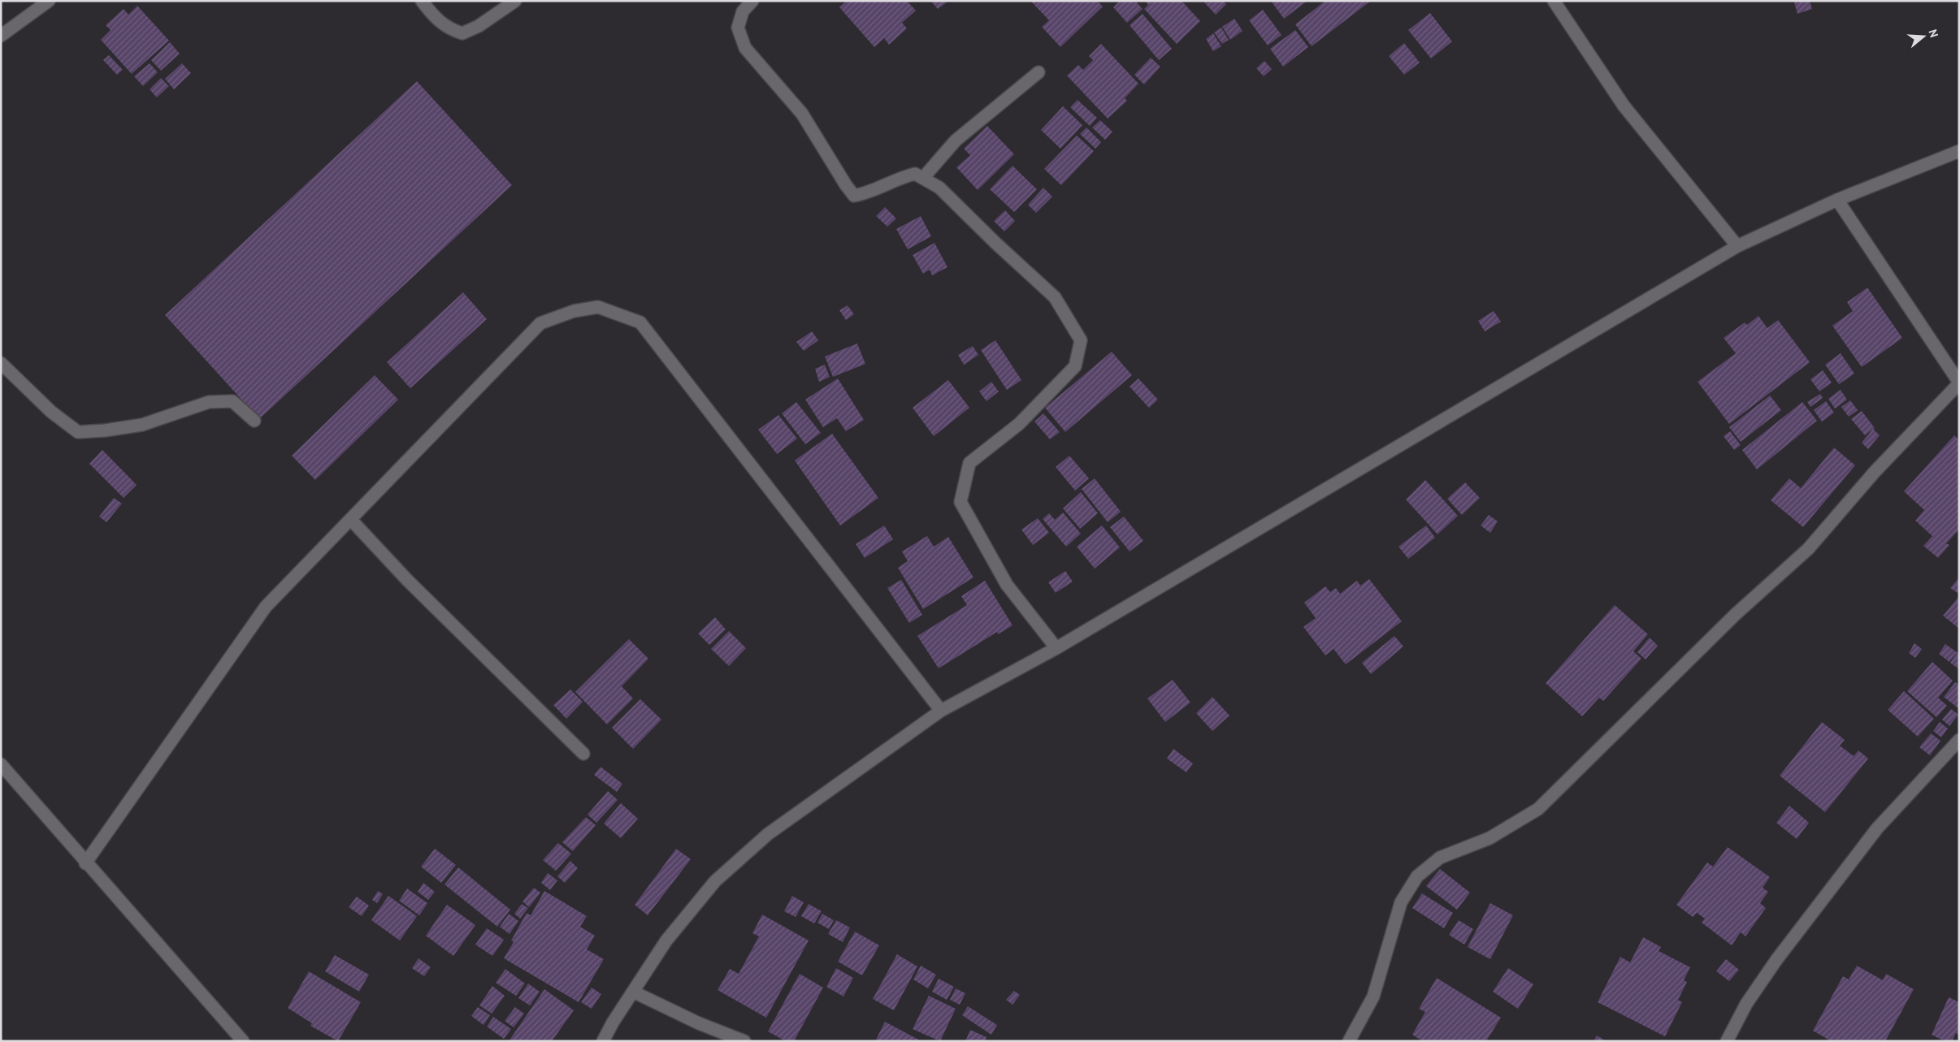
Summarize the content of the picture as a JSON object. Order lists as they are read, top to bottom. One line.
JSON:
{"north":"right"}
